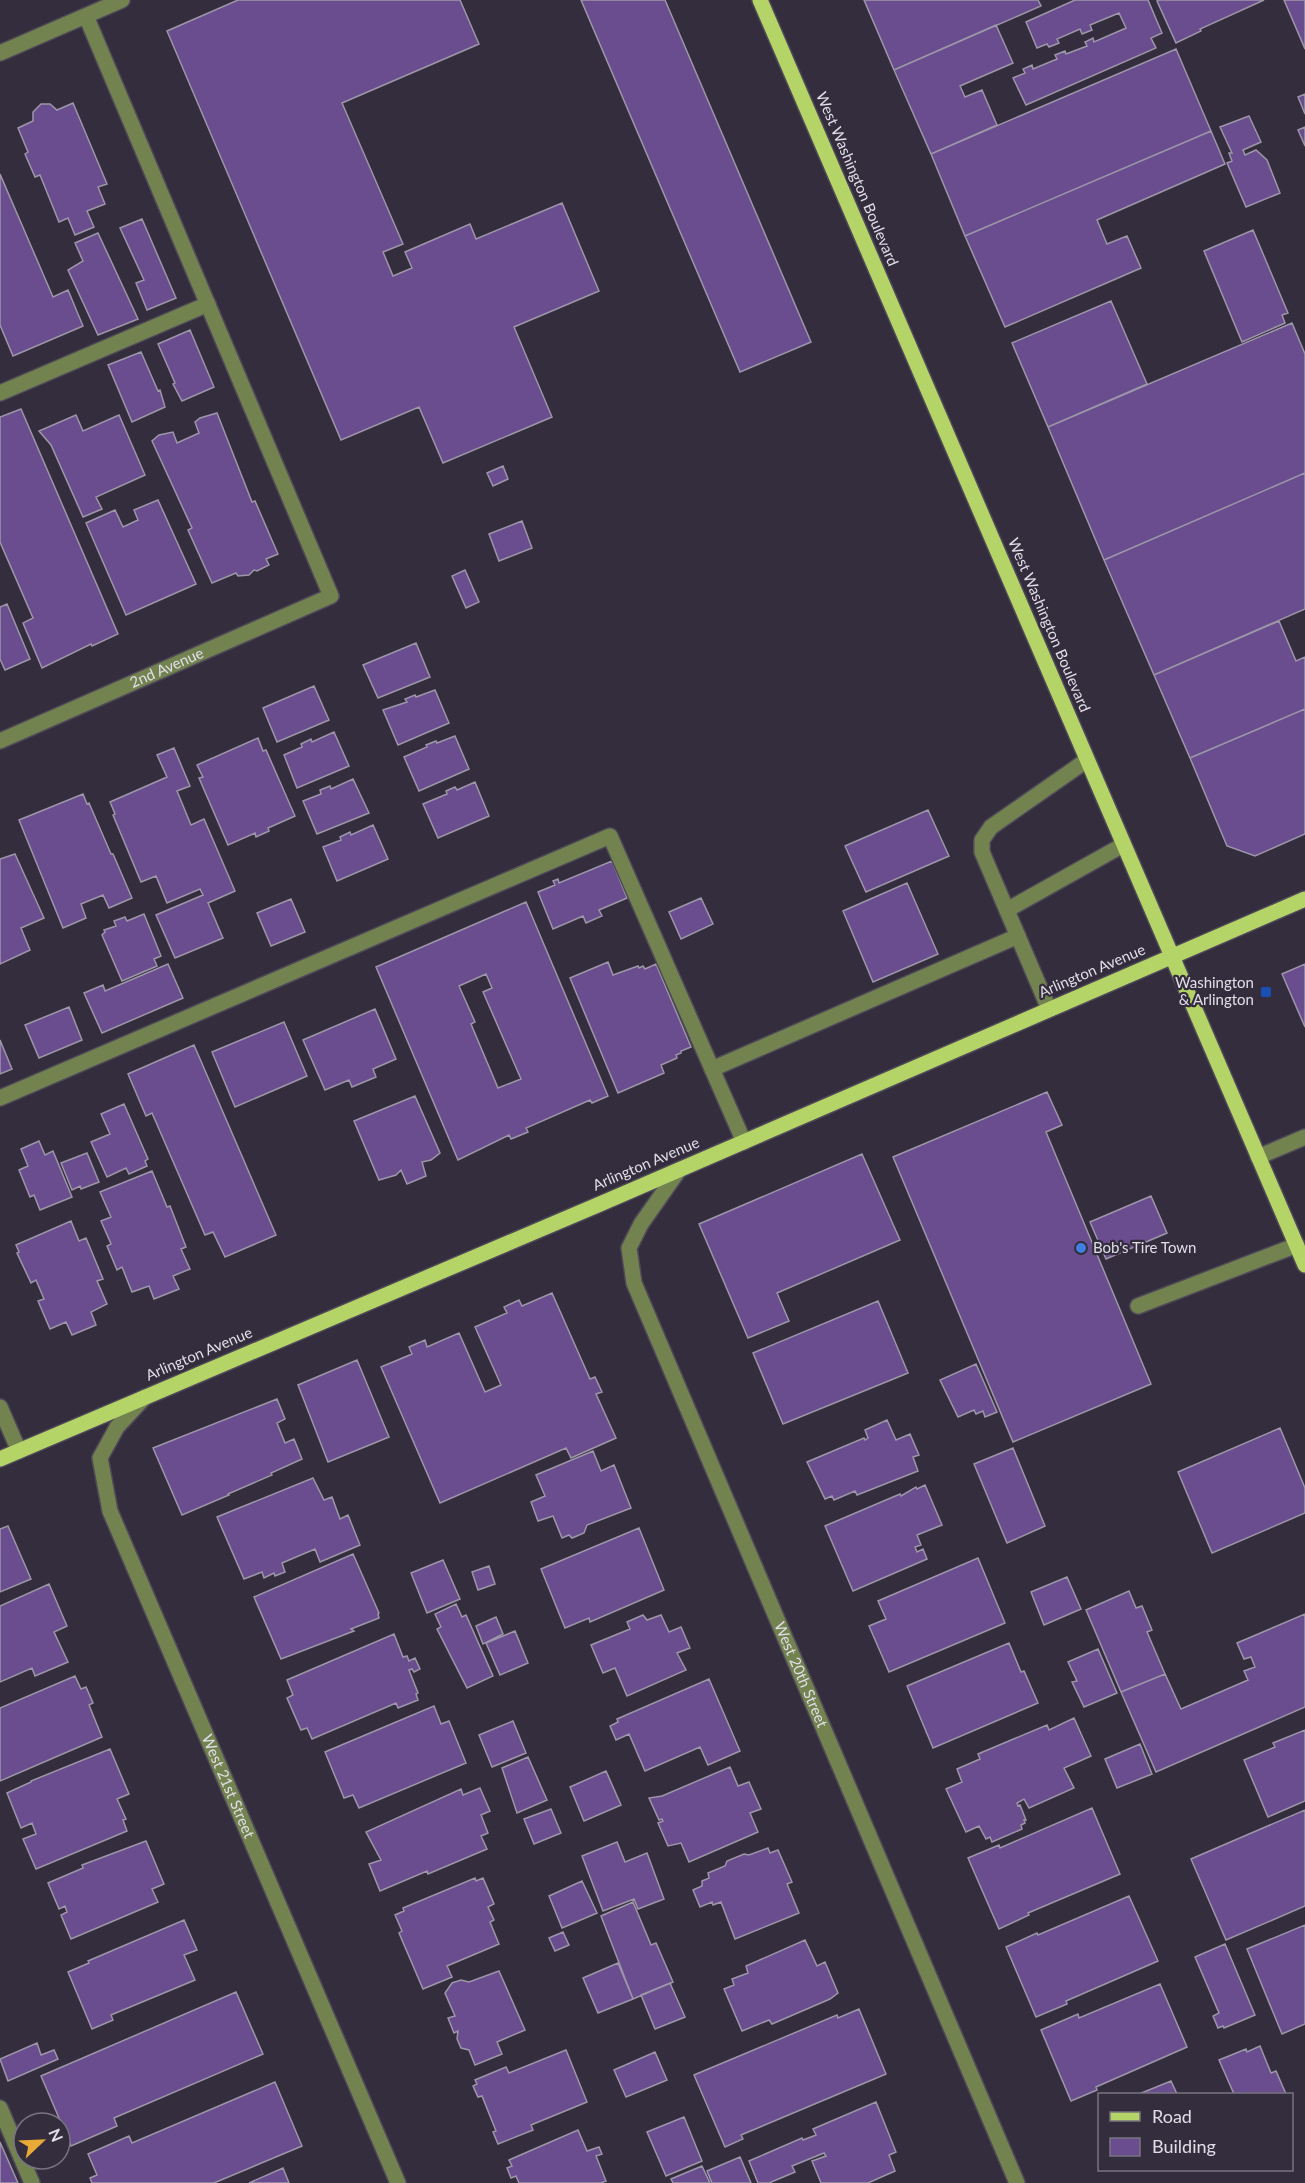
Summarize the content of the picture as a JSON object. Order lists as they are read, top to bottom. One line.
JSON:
{"streets":{"main road":["West Washington Boulevard","Arlington Avenue"],"street":["2nd Avenue","West 20th Street","West 21st Street"]},"crossings":[["West Washington Boulevard","Arlington Avenue"],["Arlington Avenue","West 20th Street"],["Arlington Avenue","West 21st Street"]],"places":{"transit":["Washington & Arlington"],"other":["Bob's Tire Town"]},"legend":["Road","Building"],"north":"top right"}
